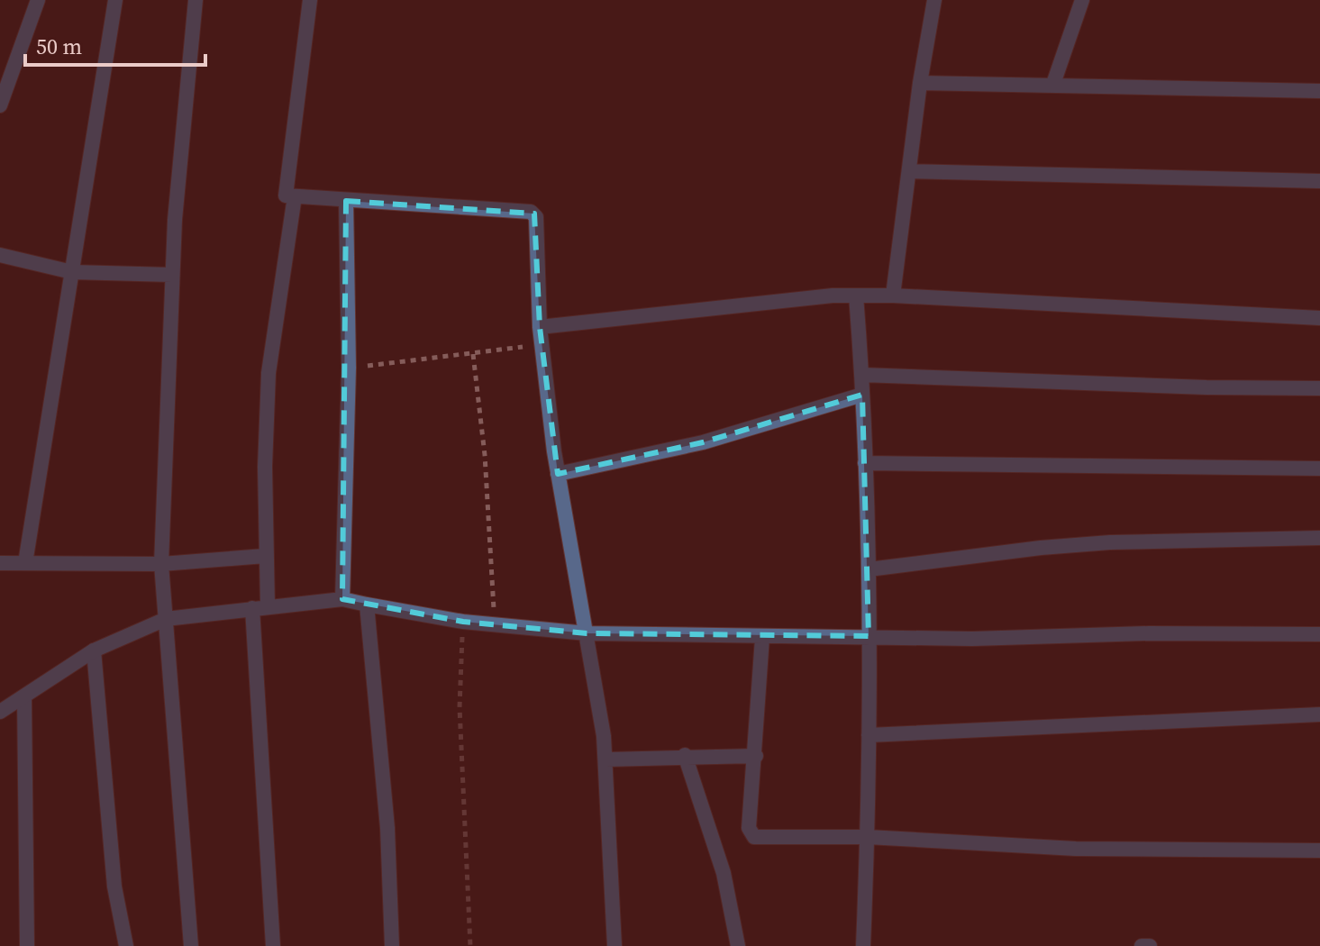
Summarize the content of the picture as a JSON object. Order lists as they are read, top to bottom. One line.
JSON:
{"scale_bar":"50 m"}
